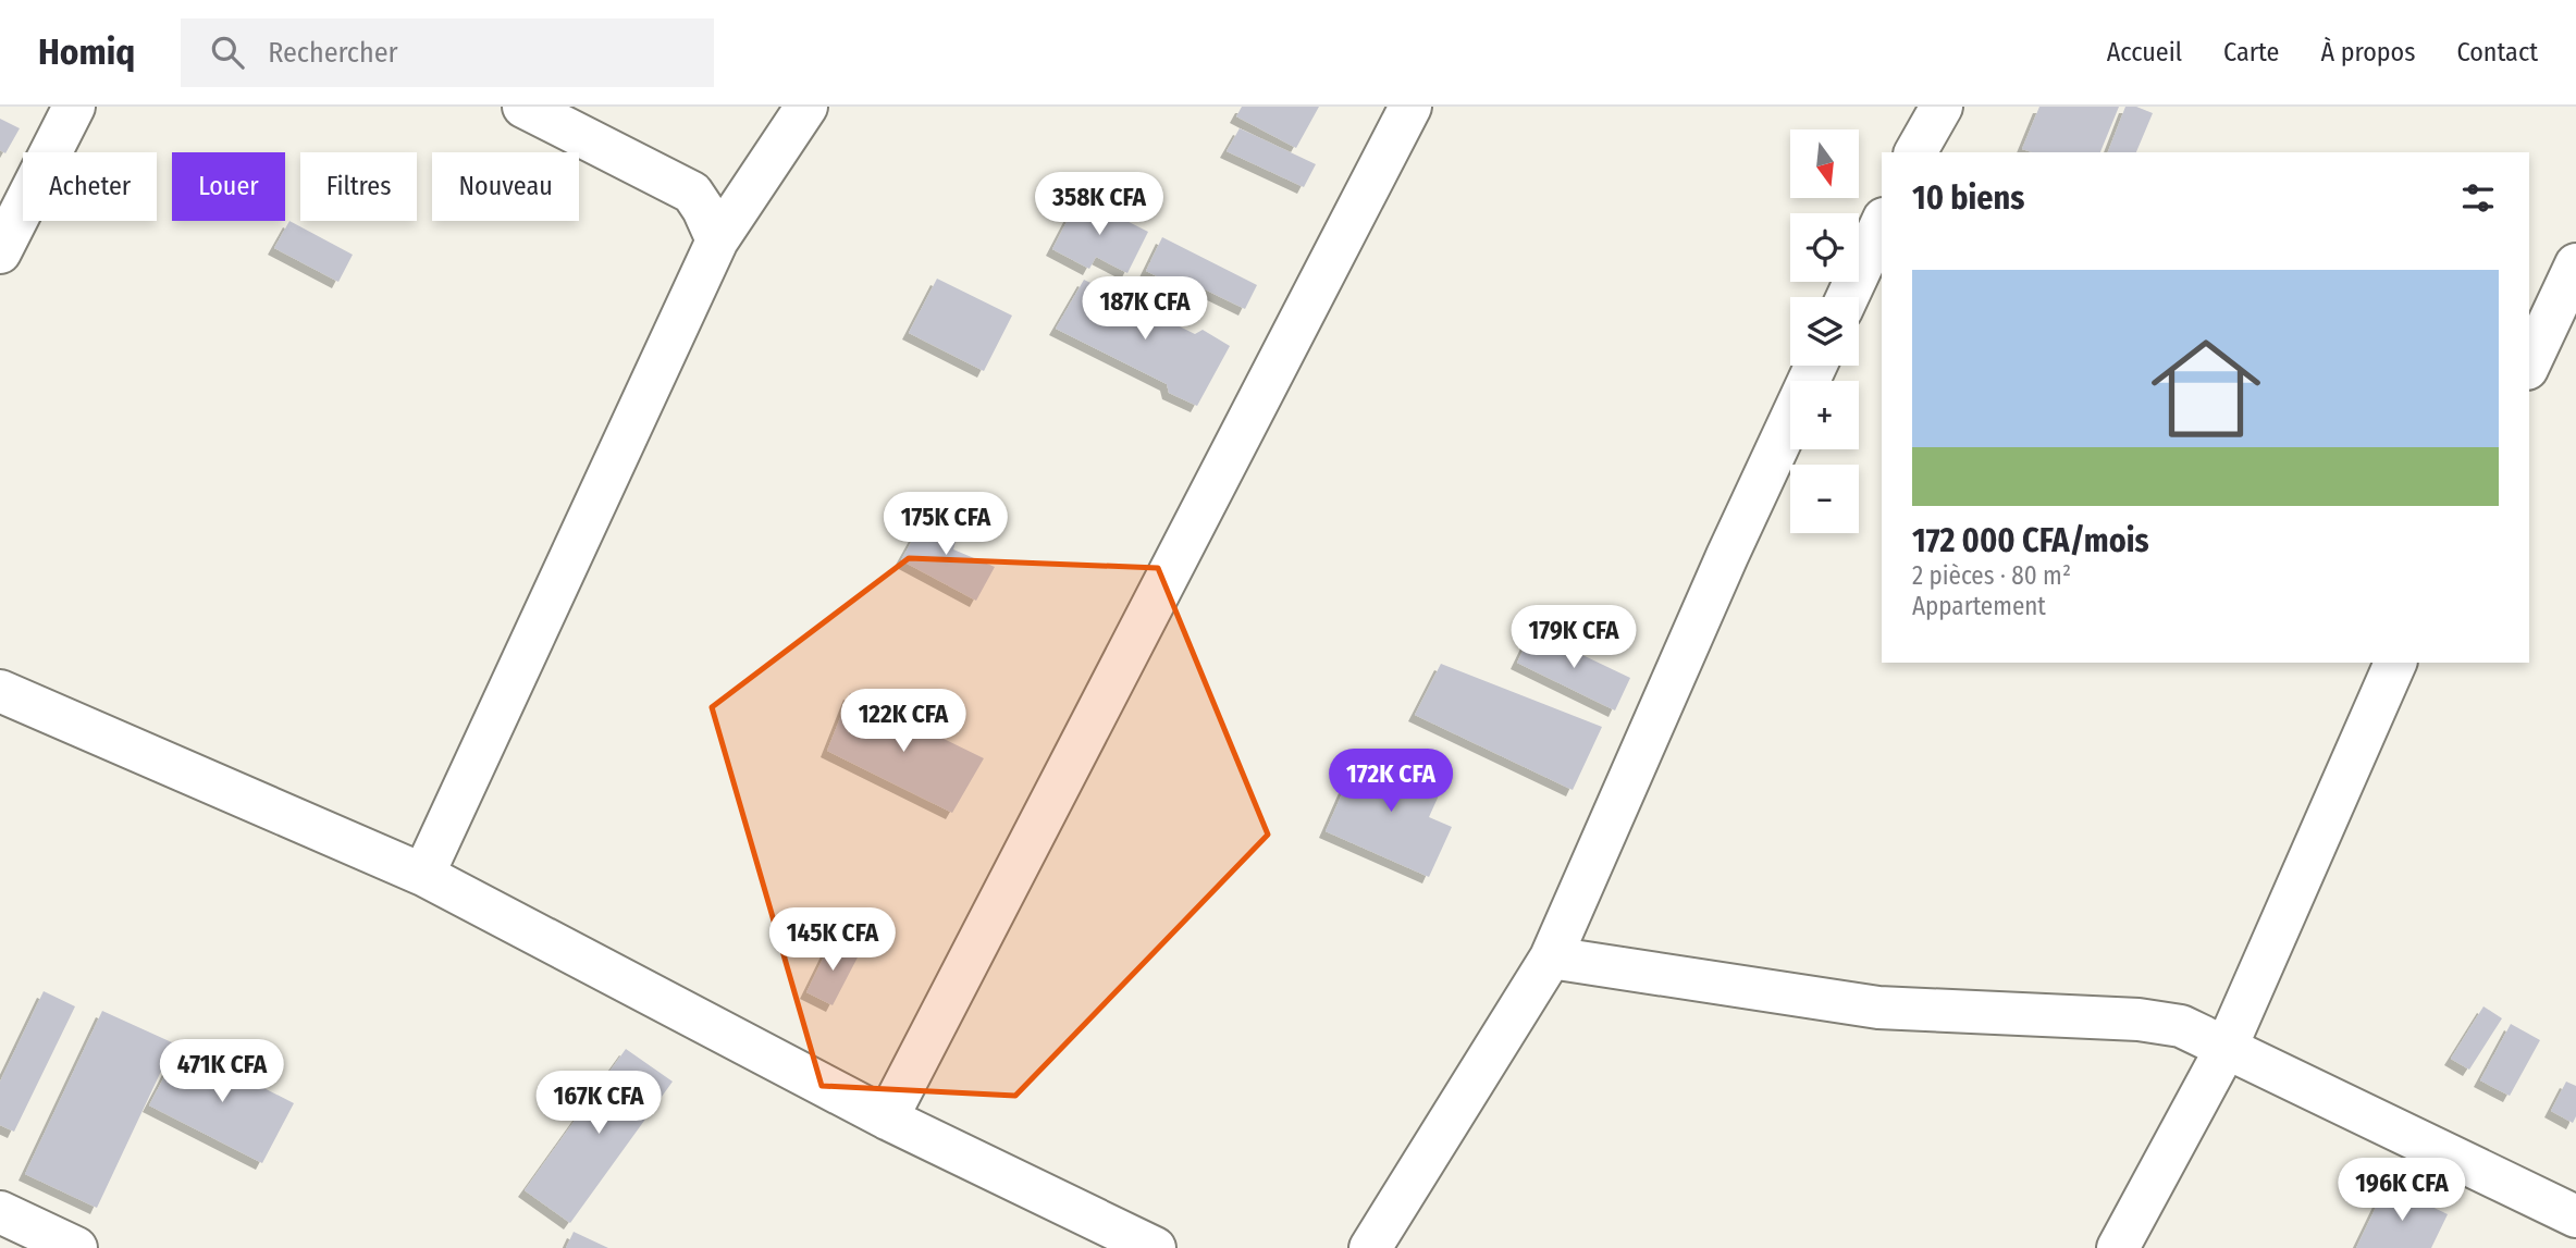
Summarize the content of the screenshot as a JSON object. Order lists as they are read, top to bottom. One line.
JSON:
{"north":"bottom","page":{"header":"Homiq","search":"Rechercher","nav":["Accueil","Carte","À propos","Contact"],"map_buttons":["+","−"],"chip":["Acheter","Louer","Filtres","Nouveau"],"heading":"10 biens","price":["358K CFA","187K CFA","175K CFA","179K CFA","122K CFA","172K CFA","145K CFA","471K CFA","167K CFA","196K CFA"],"list":[{"name":"172 000 CFA/mois","note":"2 pièces · 80 m² · Appartement"}]}}
